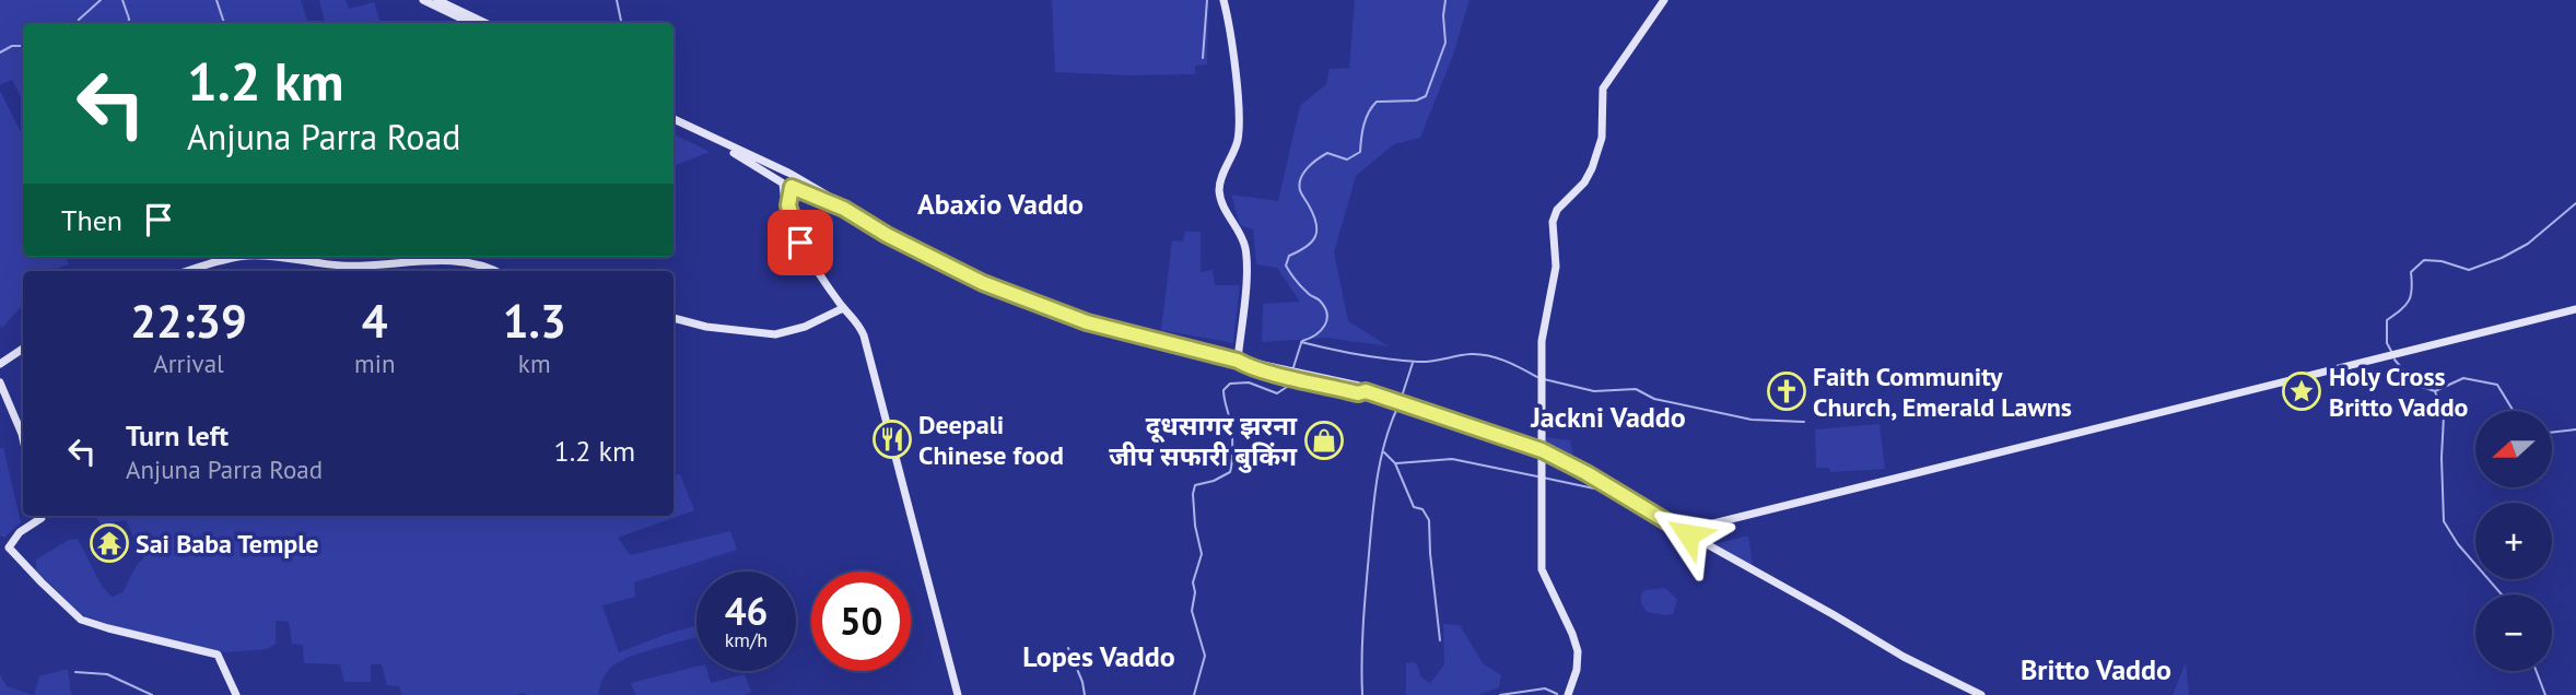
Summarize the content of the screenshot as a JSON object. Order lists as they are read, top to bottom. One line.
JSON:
{"districts":["Abaxio Vaddo","Jackni Vaddo","Lopes Vaddo","Britto Vaddo"],"places":{"church":["Faith Community Church, Emerald Lawns"],"place":["Holy Cross Britto Vaddo"],"restaurant":["Deepali Chinese food"],"shop":["दूधसागर झरना जीप सफारी बुकिंग"],"temple":["Sai Baba Temple"]},"north":"left","page":{"turn":["1.2 km","Anjuna Parra Road"],"then":"Then","eta":["22:39","Arrival","4","min","1.3","km"],"list":[{"name":"Turn left","note":"Anjuna Parra Road","value":"1.2 km"}],"map_buttons":["+","−"],"speed":"46 km/h","limit":"50"}}
